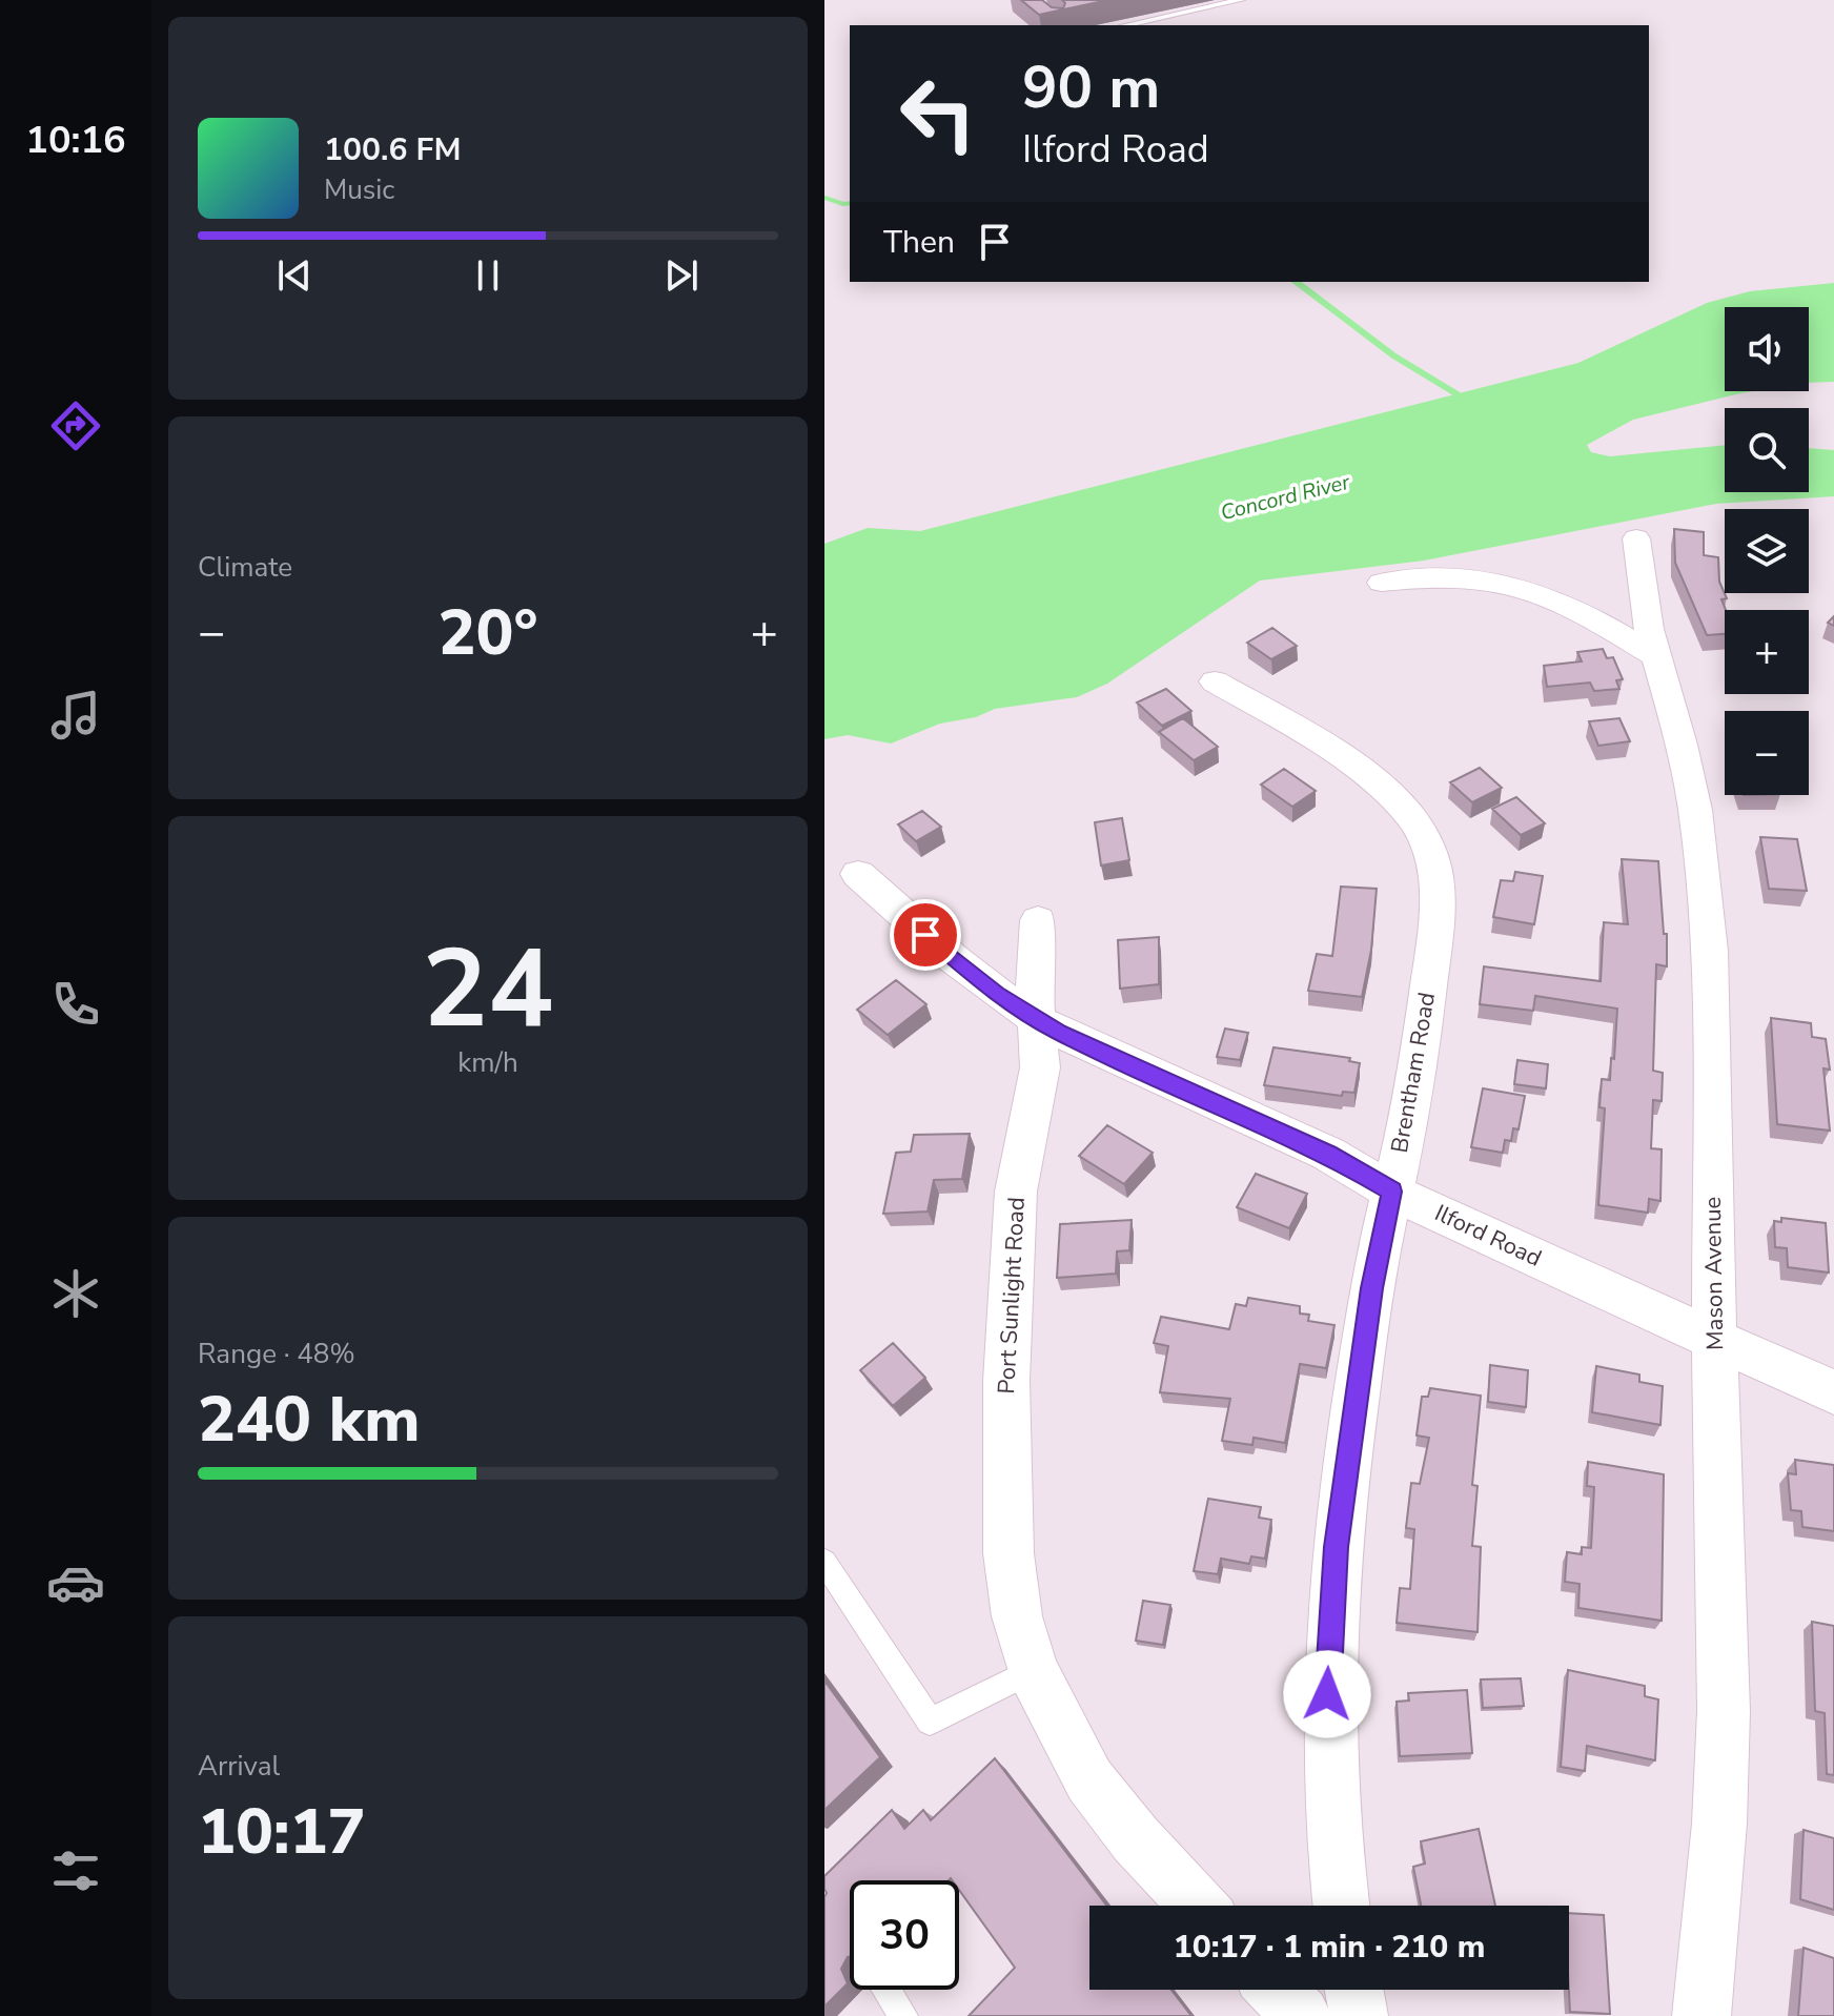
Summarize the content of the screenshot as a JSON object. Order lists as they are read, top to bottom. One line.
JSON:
{"streets":{"street":["Brentham Road","Ilford Road","Mason Avenue","Port Sunlight Road"]},"crossings":[["Brentham Road","Ilford Road"],["Ilford Road","Mason Avenue"],["Ilford Road","Port Sunlight Road"]],"water":["Concord River"],"page":{"tabs":"10:16","turn":["90 m","Ilford Road"],"song":["100.6 FM","Music"],"then":"Then","map_buttons":["+","−"],"tile":["Climate",["24","km/h"],["Range · 48%","240 km"],["Arrival","10:17"]],"heat":["−","20°","+"],"limit":"30","trip":"10:17 · 1 min · 210 m"}}
